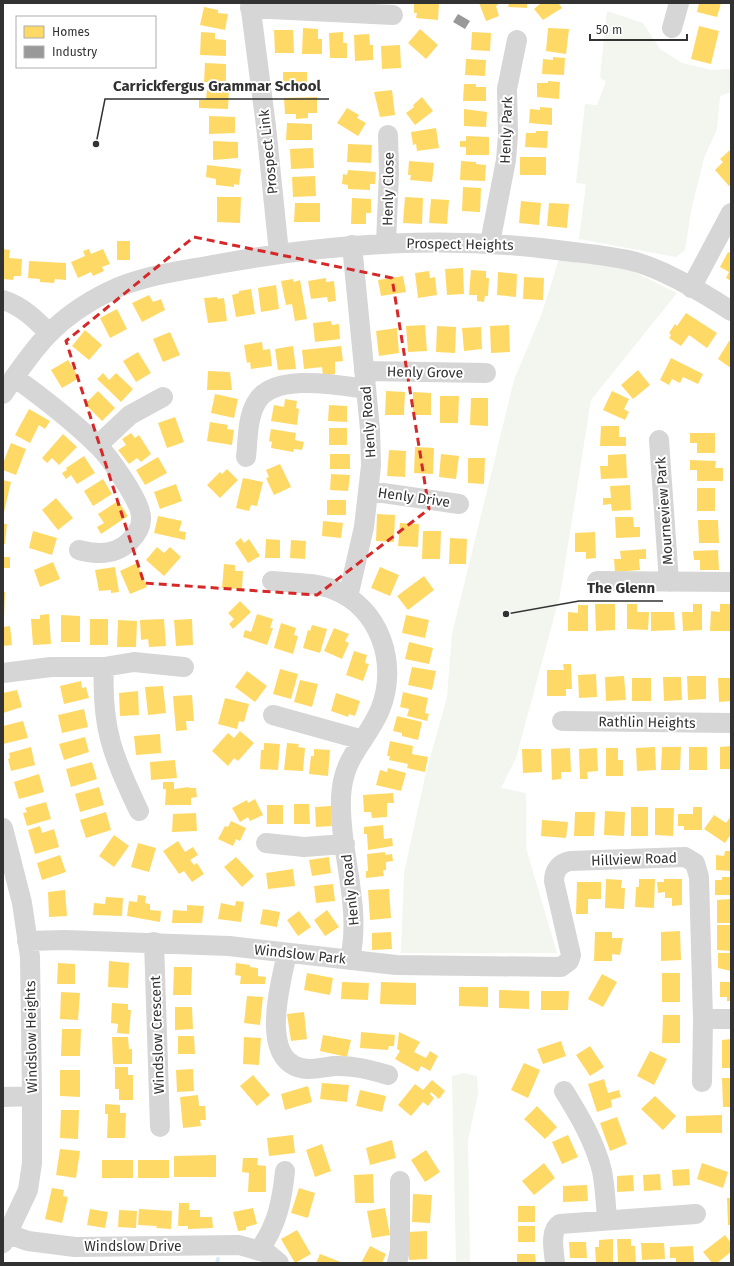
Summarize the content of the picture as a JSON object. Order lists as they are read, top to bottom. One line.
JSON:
{"streets":{"street":["Henly Park","Prospect Link","Henly Close","Prospect Heights","Henly Grove","Henly Road","Henly Drive","Mourneview Park","Rathlin Heights","Hillview Road","Windslow Park","Windslow Crescent","Windslow Heights","Windslow Drive"]},"crossings":[["Henly Park","Prospect Heights"],["Prospect Link","Prospect Heights"],["Henly Close","Prospect Heights"],["Prospect Heights","Henly Road"],["Henly Grove","Henly Road"],["Henly Road","Henly Drive"],["Henly Road","Windslow Park"],["Hillview Road","Windslow Park"],["Windslow Park","Windslow Crescent"],["Windslow Park","Windslow Heights"],["Windslow Heights","Windslow Drive"]],"places":["Carrickfergus Grammar School","The Glenn"],"legend":["Homes","Industry"],"scale_bar":"50 m"}
